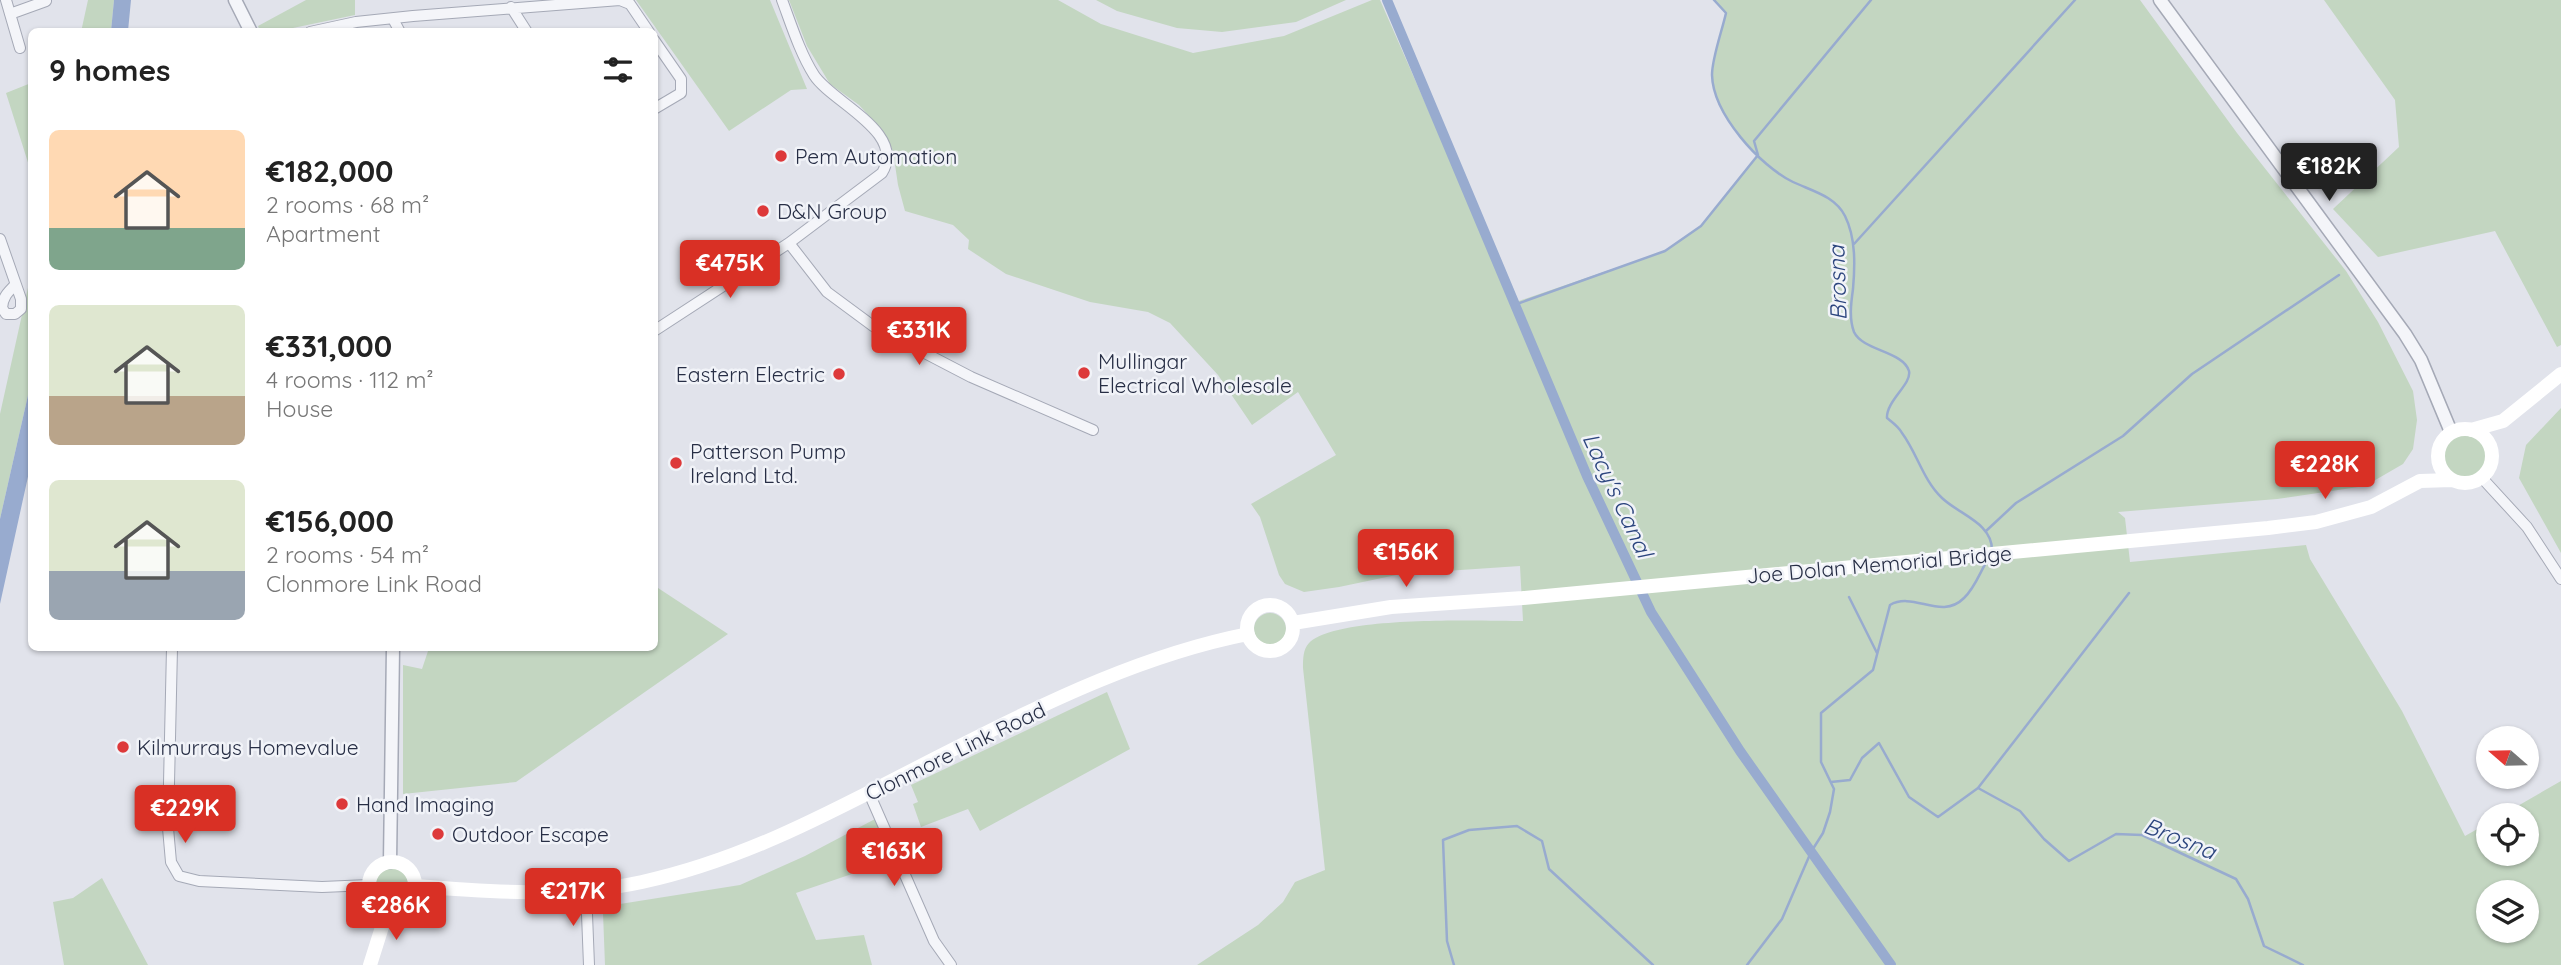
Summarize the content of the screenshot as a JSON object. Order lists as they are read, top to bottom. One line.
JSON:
{"streets":{"main road":["Joe Dolan Memorial Bridge","Clonmore Link Road"]},"crossings":[["Joe Dolan Memorial Bridge","Clonmore Link Road"]],"water":["Brosna","Lacy's Canal"],"places":["Pem Automation","D&N Group","Mullingar Electrical Wholesale","Eastern Electric","Patterson Pump Ireland Ltd.","Kilmurrays Homevalue","Hand Imaging","Outdoor Escape"],"north":"left","page":{"heading":"9 homes","list":[{"name":"€182,000","note":"2 rooms · 68 m² · Apartment"},{"name":"€331,000","note":"4 rooms · 112 m² · House"},{"name":"€156,000","note":"2 rooms · 54 m² · Clonmore Link Road"}],"price":["€182K","€475K","€331K","€228K","€156K","€229K","€163K","€217K","€286K"]}}
